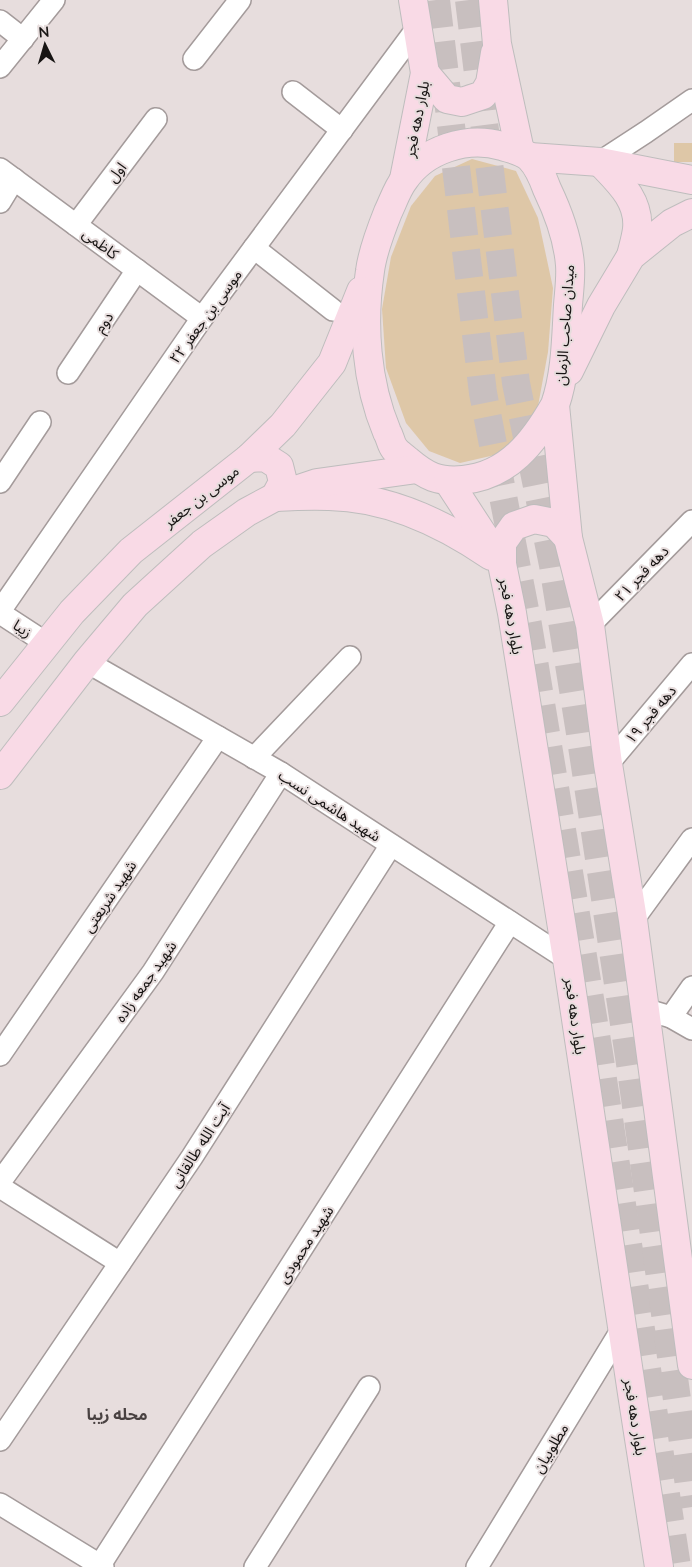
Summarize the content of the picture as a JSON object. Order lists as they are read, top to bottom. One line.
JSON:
{"streets":{"main road":["بلوار دهه فجر","میدان صاحب الزمان","موسی بن جعفر"],"street":["اول","کاظمی","موسی بن جعفر ۲۲","دوم","دهه فجر ۲۱","زیبا","دهه فجر ۱۹","شهید هاشمی نسب","شهید شریعتی","شهید جمعه زاده","آیت الله طالقانی","شهید محمودی","مطلوبیان"]},"crossings":[["بلوار دهه فجر","موسی بن جعفر ۲۲"],["بلوار دهه فجر","میدان صاحب الزمان"],["بلوار دهه فجر","شهید هاشمی نسب"],["بلوار دهه فجر","مطلوبیان"],["اول","کاظمی"],["کاظمی","موسی بن جعفر ۲۲"],["کاظمی","دوم"],["موسی بن جعفر ۲۲","زیبا"],["میدان صاحب الزمان","موسی بن جعفر"],["موسی بن جعفر","زیبا"],["شهید هاشمی نسب","شهید شریعتی"],["شهید هاشمی نسب","شهید جمعه زاده"],["شهید هاشمی نسب","آیت الله طالقانی"],["شهید هاشمی نسب","شهید محمودی"]],"districts":["محله زیبا"],"north":"top"}
